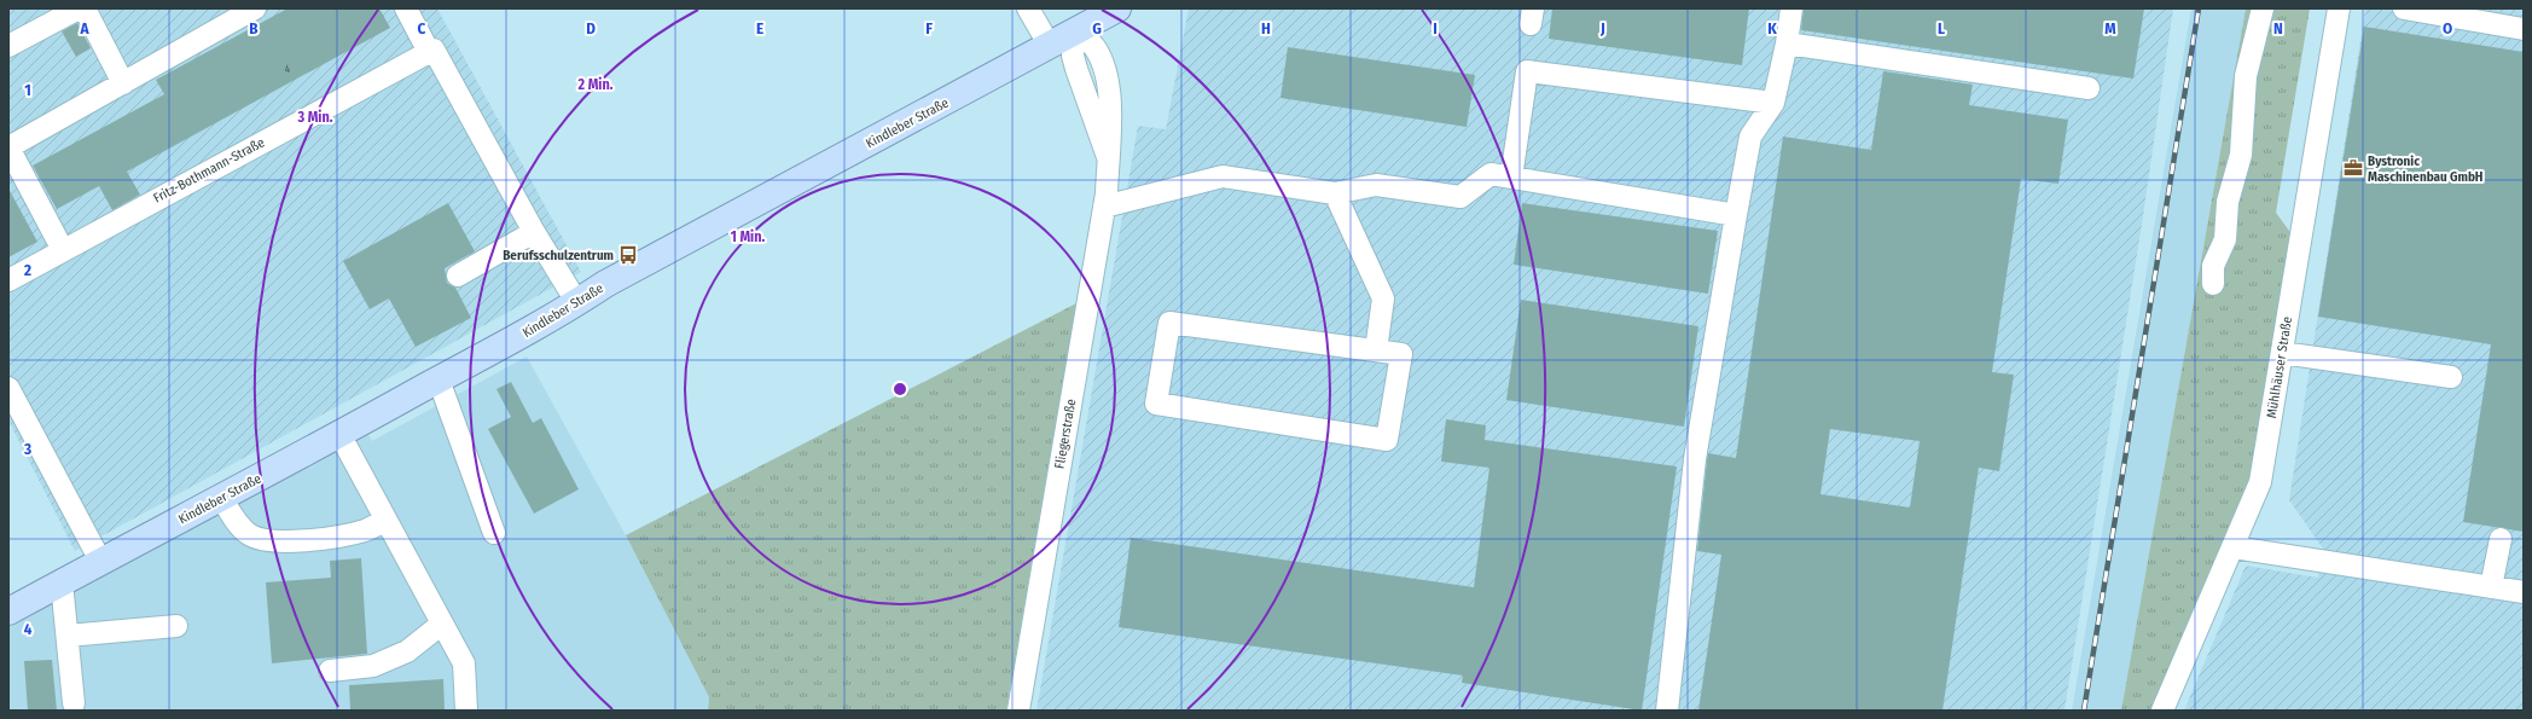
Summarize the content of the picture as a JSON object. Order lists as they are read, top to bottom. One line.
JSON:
{"streets":{"main road":["Kindleber Straße"],"street":["Fritz-Bothmann-Straße","Mühlhäuser Straße","Fliegerstraße"]},"crossings":[["Kindleber Straße","Fliegerstraße"]],"places":{"office":["Bystronic Maschinenbau GmbH"],"bus stop":["Berufsschulzentrum"]},"house_numbers":["4"],"grid":{"columns":["A","B","C","D","E","F","G","H","I","J","K","L","M","N","O"],"rows":["1","2","3","4"]},"rings":["2 Min.","3 Min.","1 Min."]}
